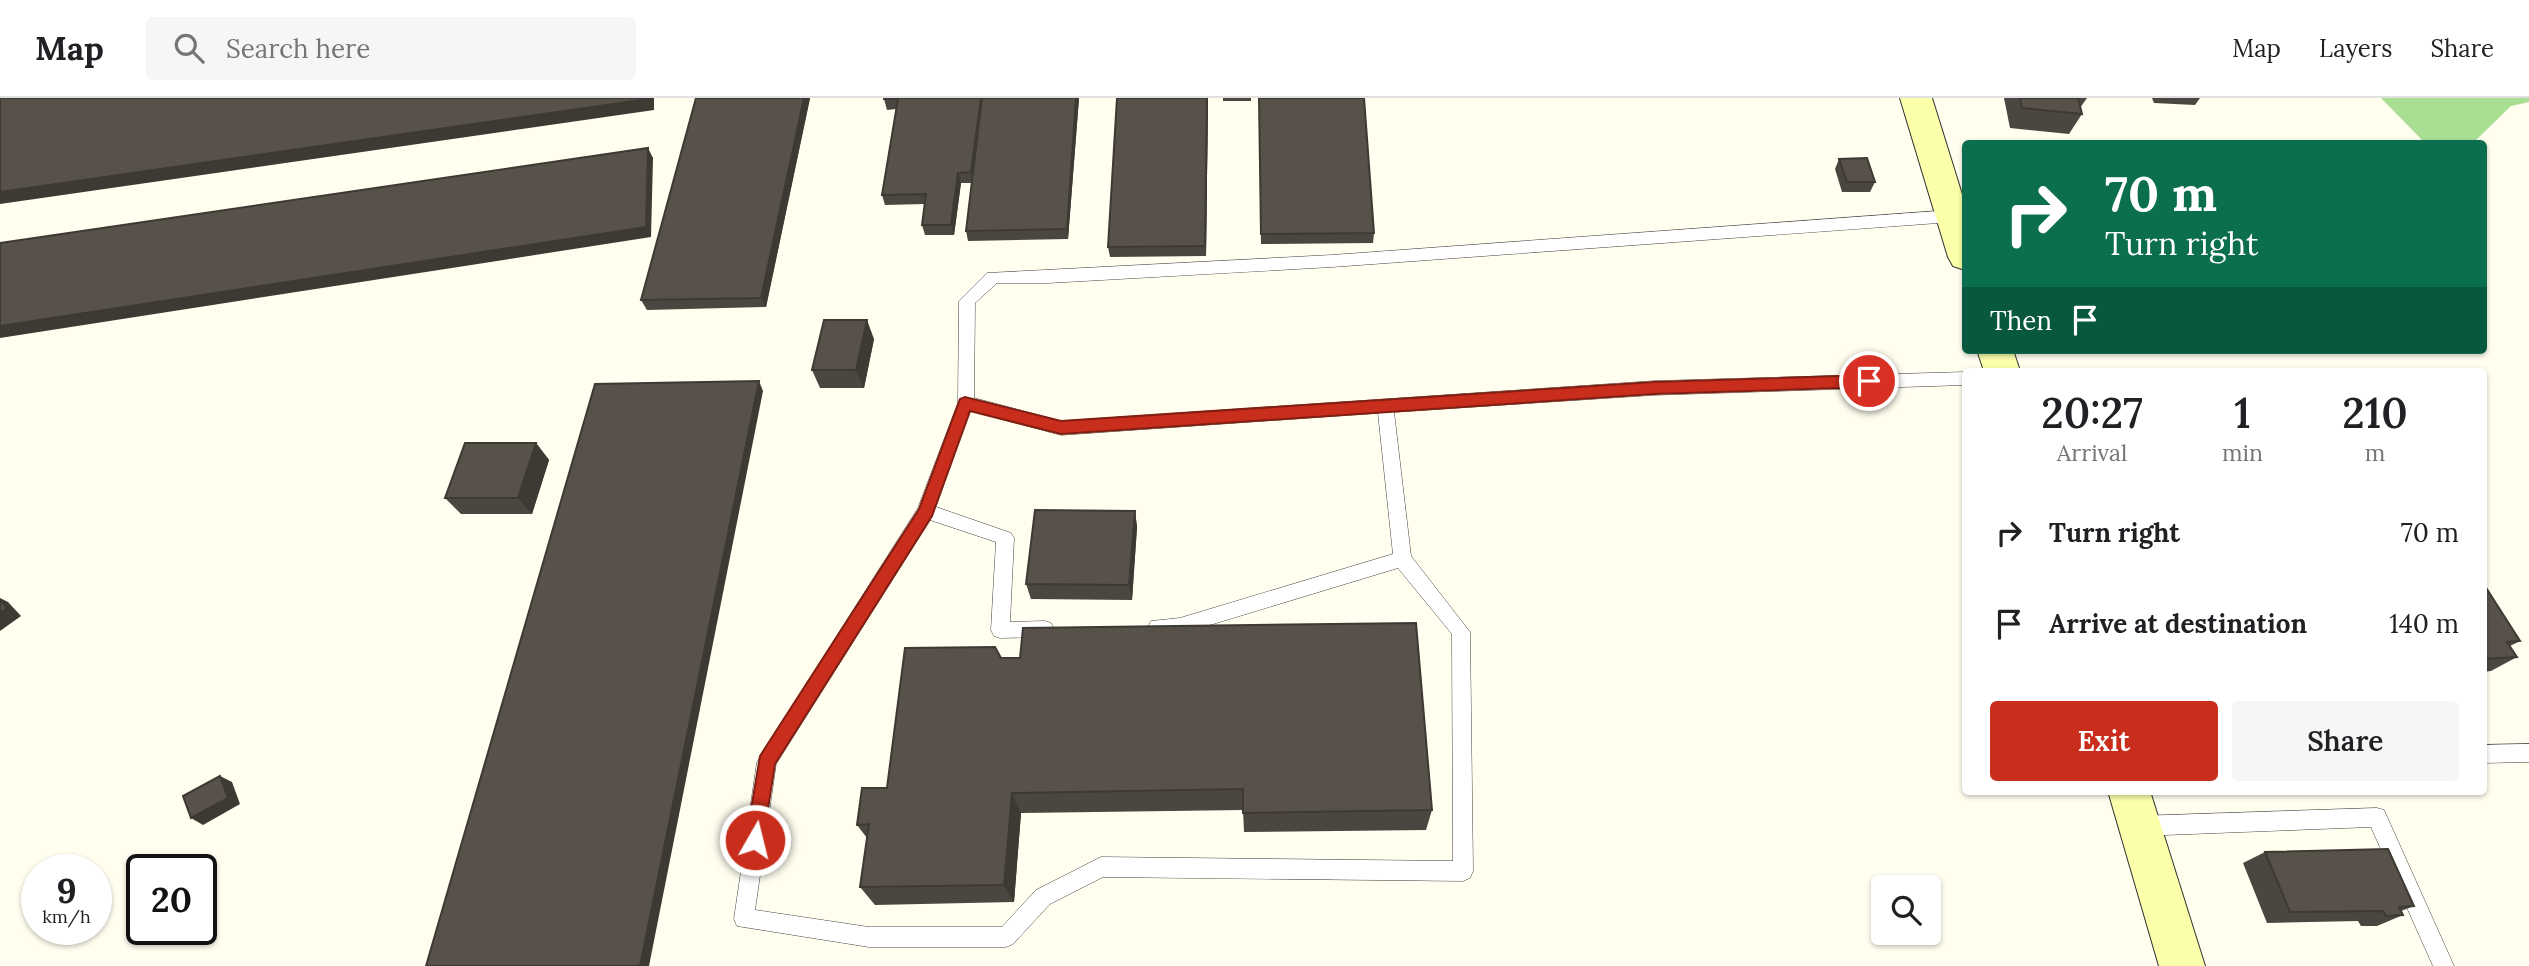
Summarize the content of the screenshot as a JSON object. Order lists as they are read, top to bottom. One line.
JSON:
{"page":{"header":"Map","search":"Search here","nav":["Map","Layers","Share"],"turn":["70 m","Turn right"],"then":"Then","eta":["20:27","Arrival","1","min","210","m"],"list":[{"name":"Turn right","value":"70 m"},{"name":"Arrive at destination","value":"140 m"}],"buttons":["Exit","Share"],"speed":"9 km/h","limit":"20"}}
